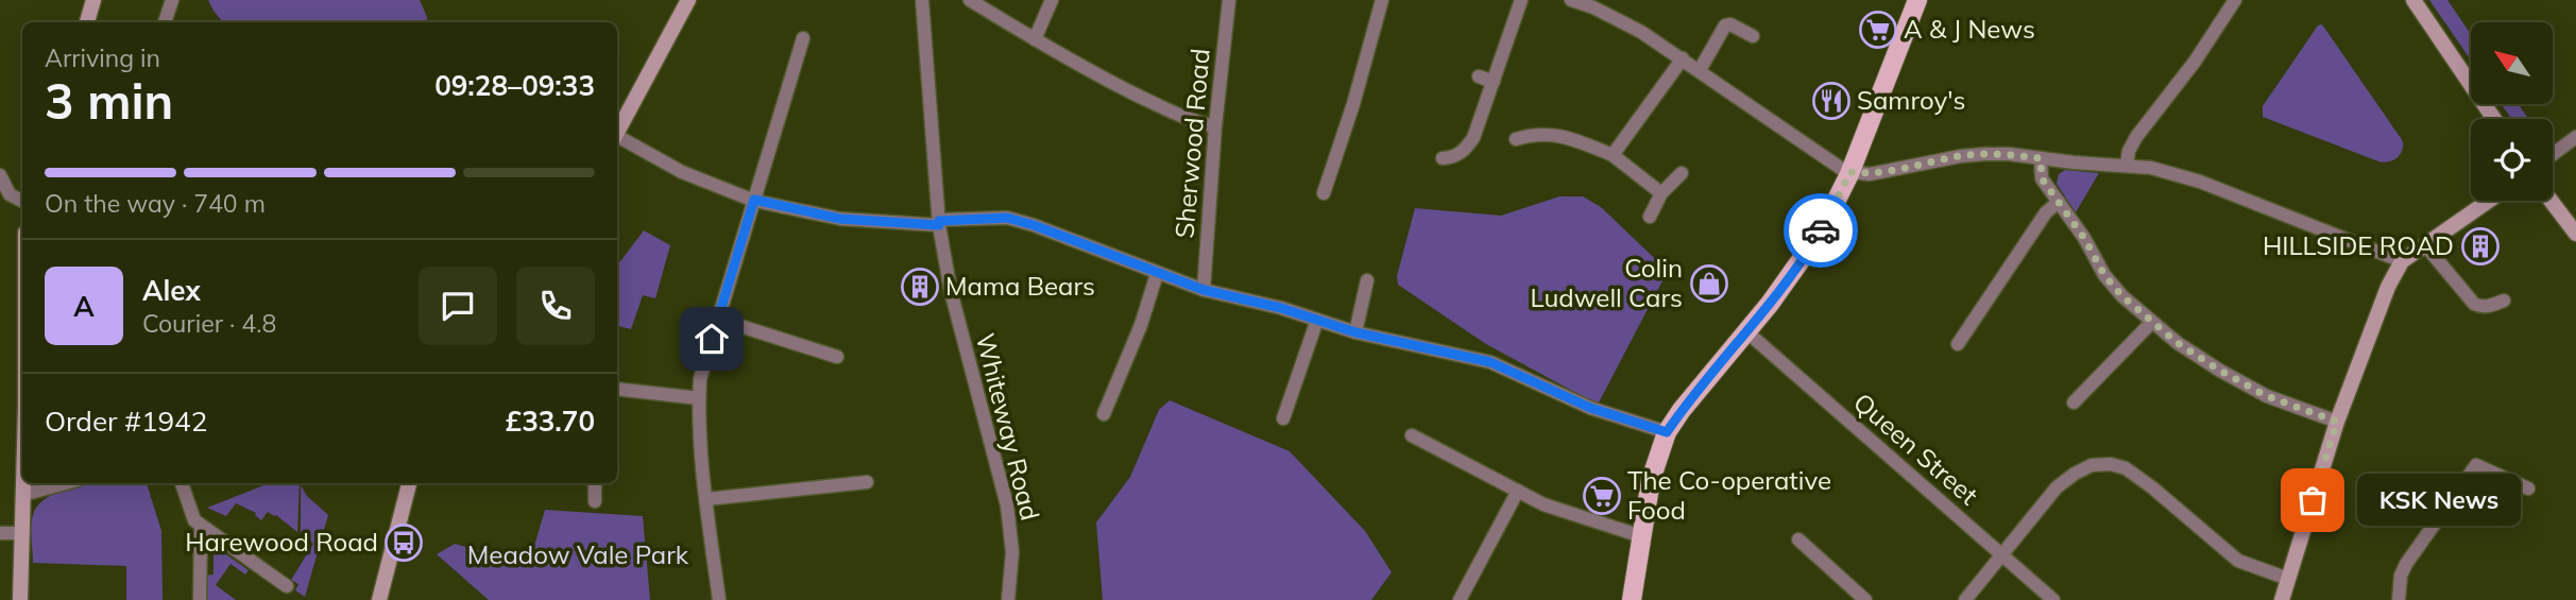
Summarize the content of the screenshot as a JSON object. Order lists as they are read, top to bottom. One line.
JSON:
{"streets":{"street":["Sherwood Road","Whiteway Road","Queen Street"]},"parks":["Meadow Vale Park"],"places":{"supermarket":["A & J News","The Co-operative Food"],"restaurant":["Samroy's"],"building":["HILLSIDE ROAD","Mama Bears"],"shop":["Colin Ludwell Cars"],"other":["KSK News"],"bus stop":["Harewood Road"]},"north":"top left","page":{"heading":["3 min","Arriving in","09:28–09:33"],"panel":["Alex","Courier · 4.8","Order #1942","£33.70"],"bar":"On the way · 740 m","round":"A","bubble":"KSK News"}}
